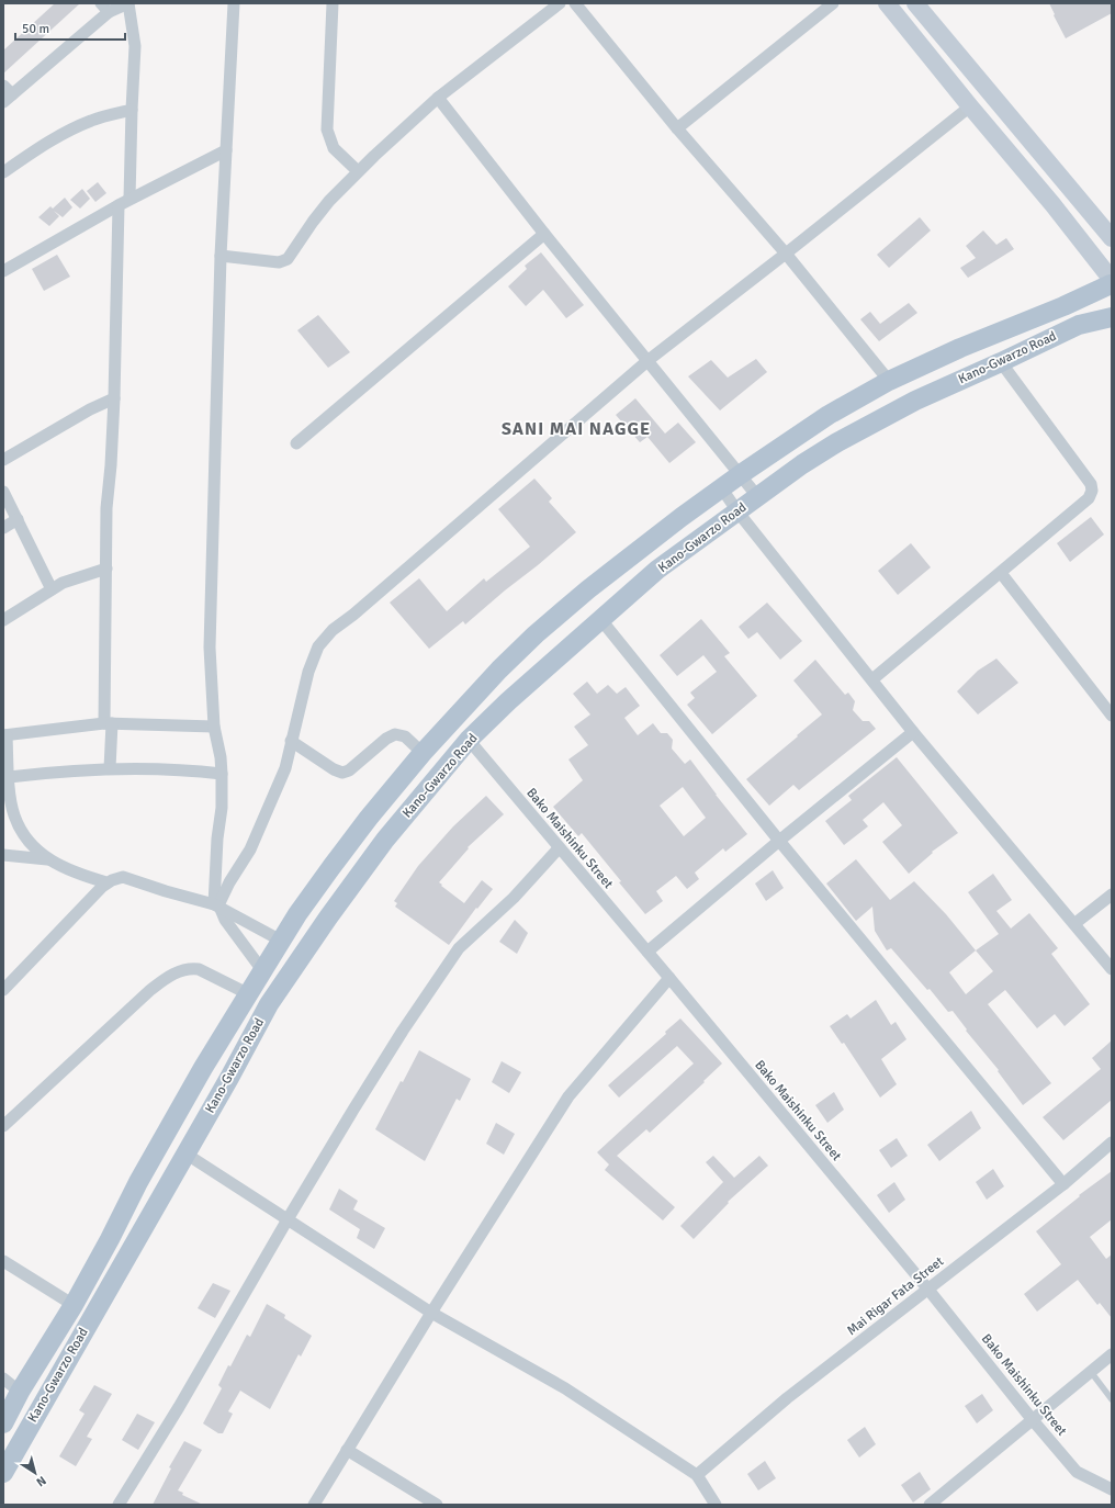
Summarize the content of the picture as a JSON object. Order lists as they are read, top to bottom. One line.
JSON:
{"streets":{"main road":["Kano-Gwarzo Road"],"street":["Bako Maishinku Street","Mai Rigar Fata Street"]},"crossings":[["Kano-Gwarzo Road","Bako Maishinku Street"],["Bako Maishinku Street","Mai Rigar Fata Street"]],"districts":["SANI MAI NAGGE"],"scale_bar":"50 m","north":"bottom right"}
